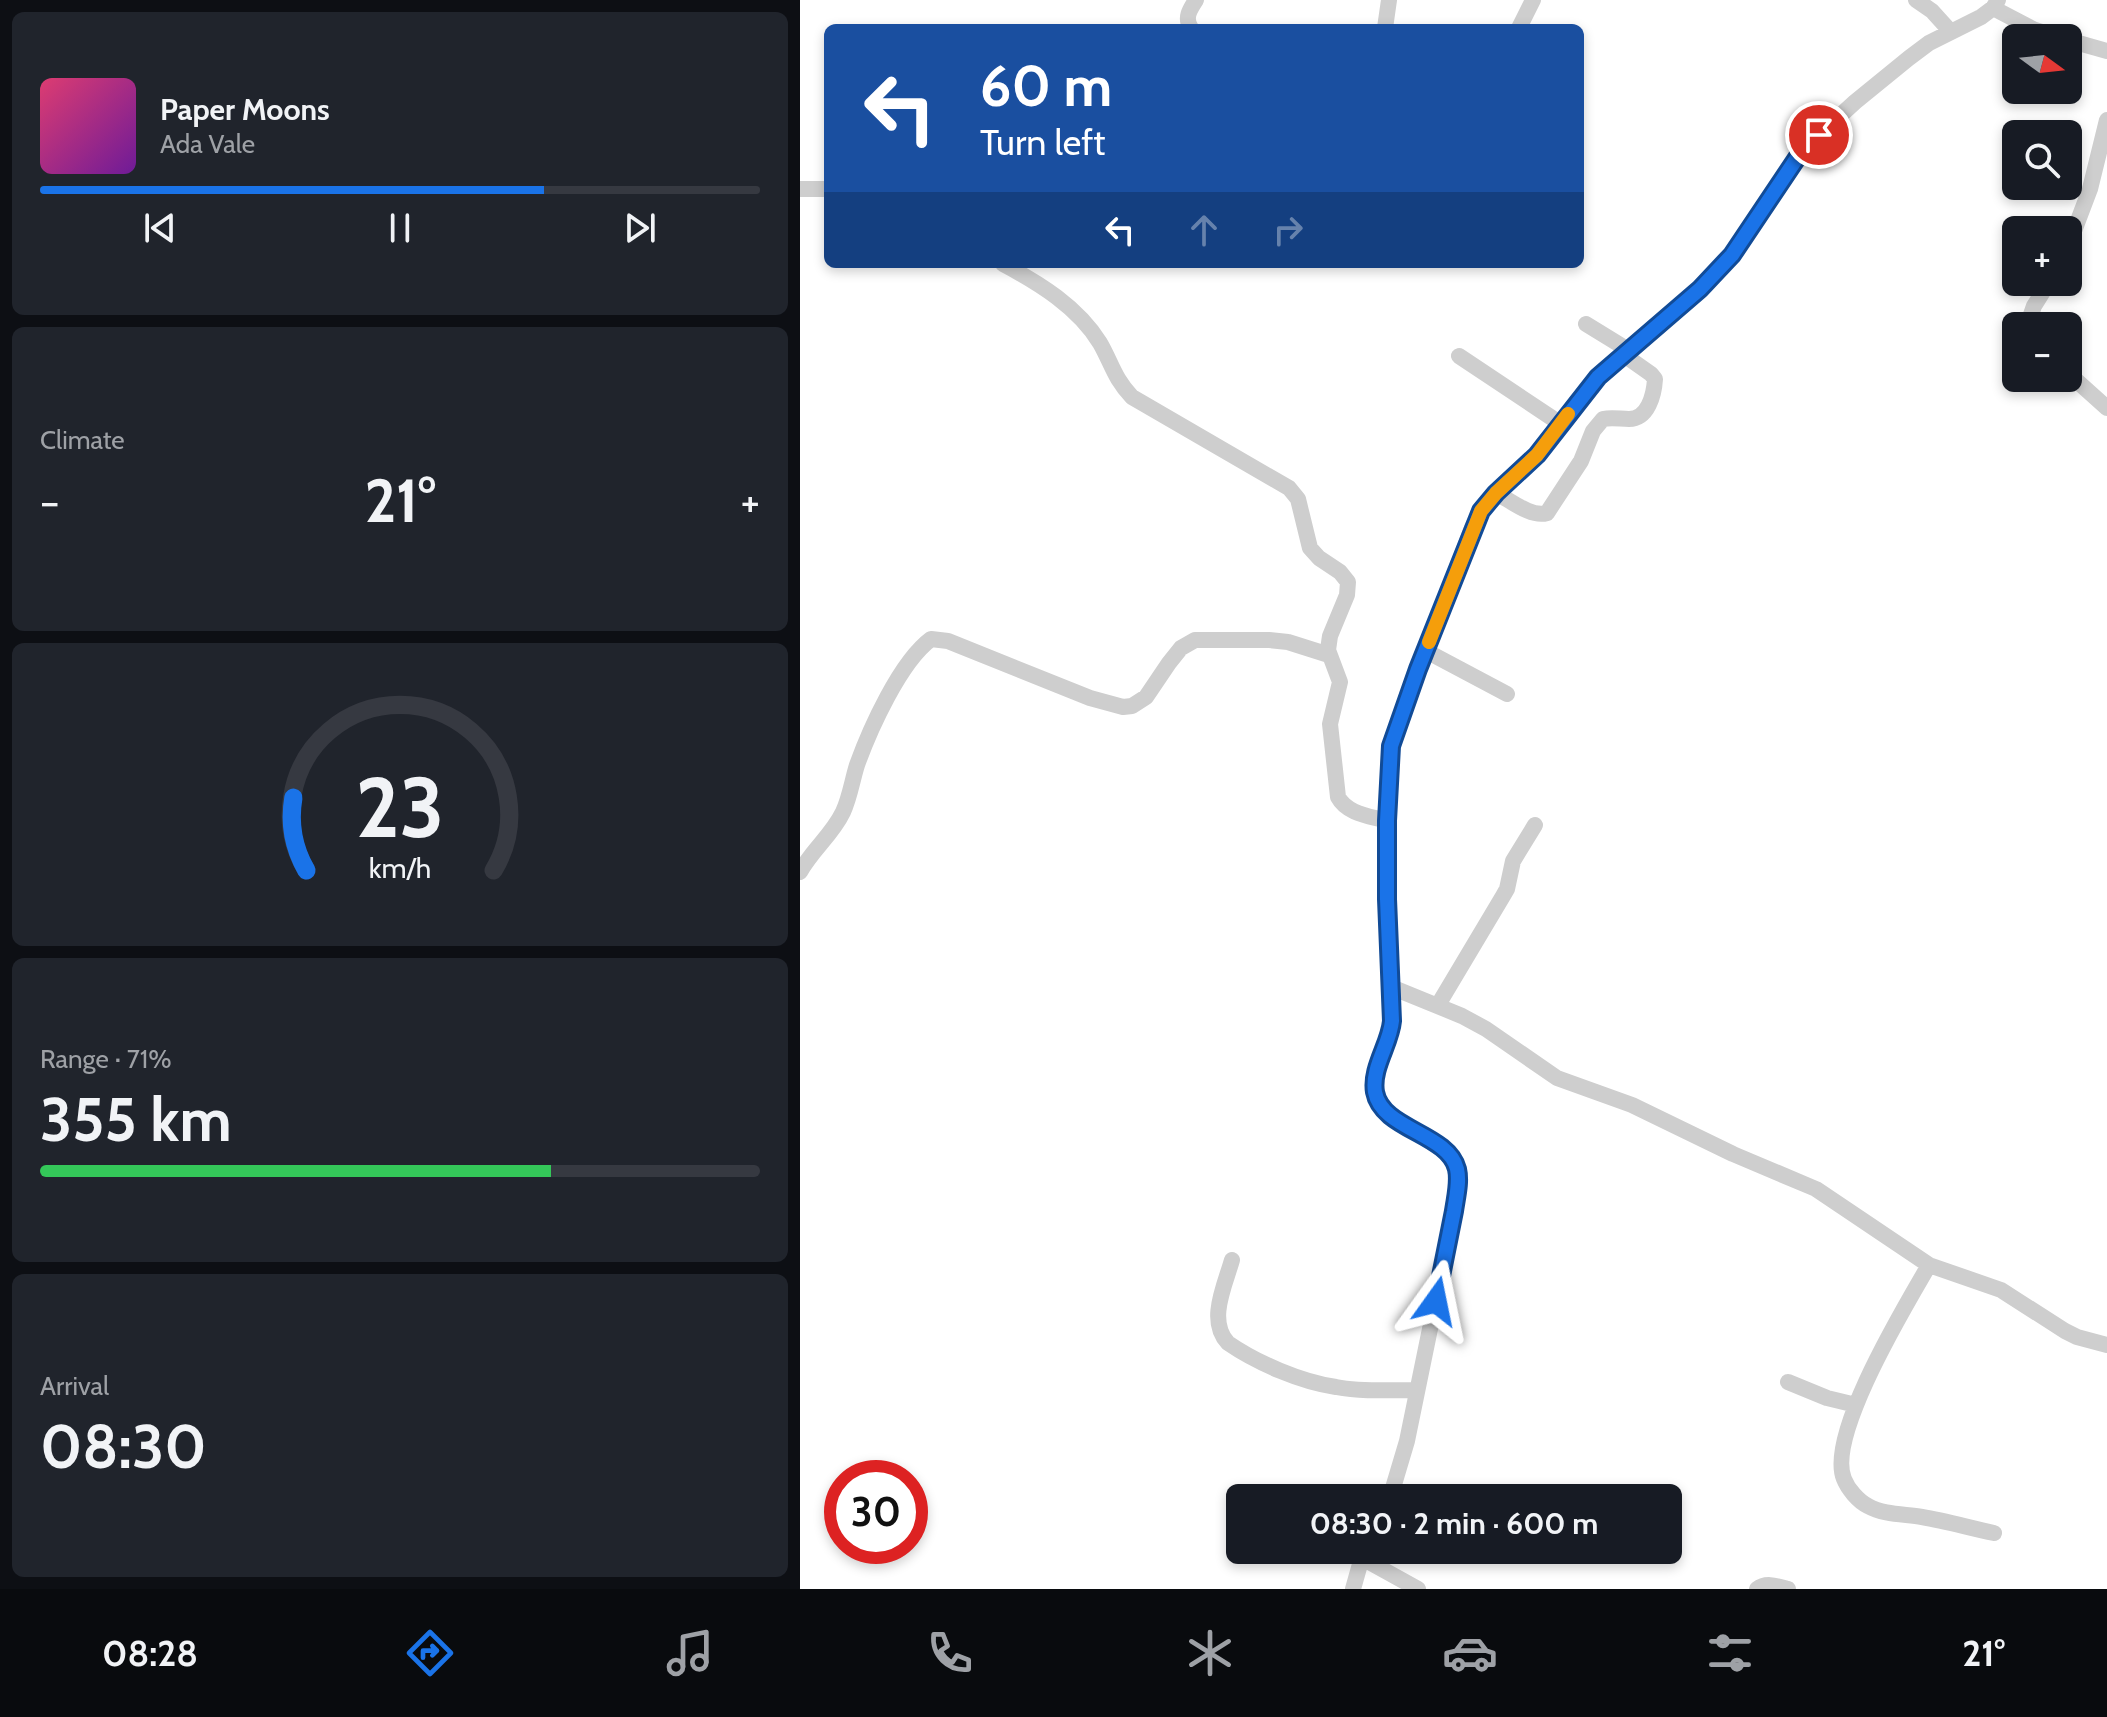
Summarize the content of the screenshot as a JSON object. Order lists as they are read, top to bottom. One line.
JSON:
{"north":"right","page":{"map_buttons":["+","−"],"turn":["60 m","Turn left"],"song":["Paper Moons","Ada Vale"],"tile":["Climate",["Range · 71%","355 km"],["Arrival","08:30"]],"heat":["−","21°","+"],"limit":"30","trip":"08:30 · 2 min · 600 m","tabs":["08:28","21°"],"gauge":["23","km/h"]}}
